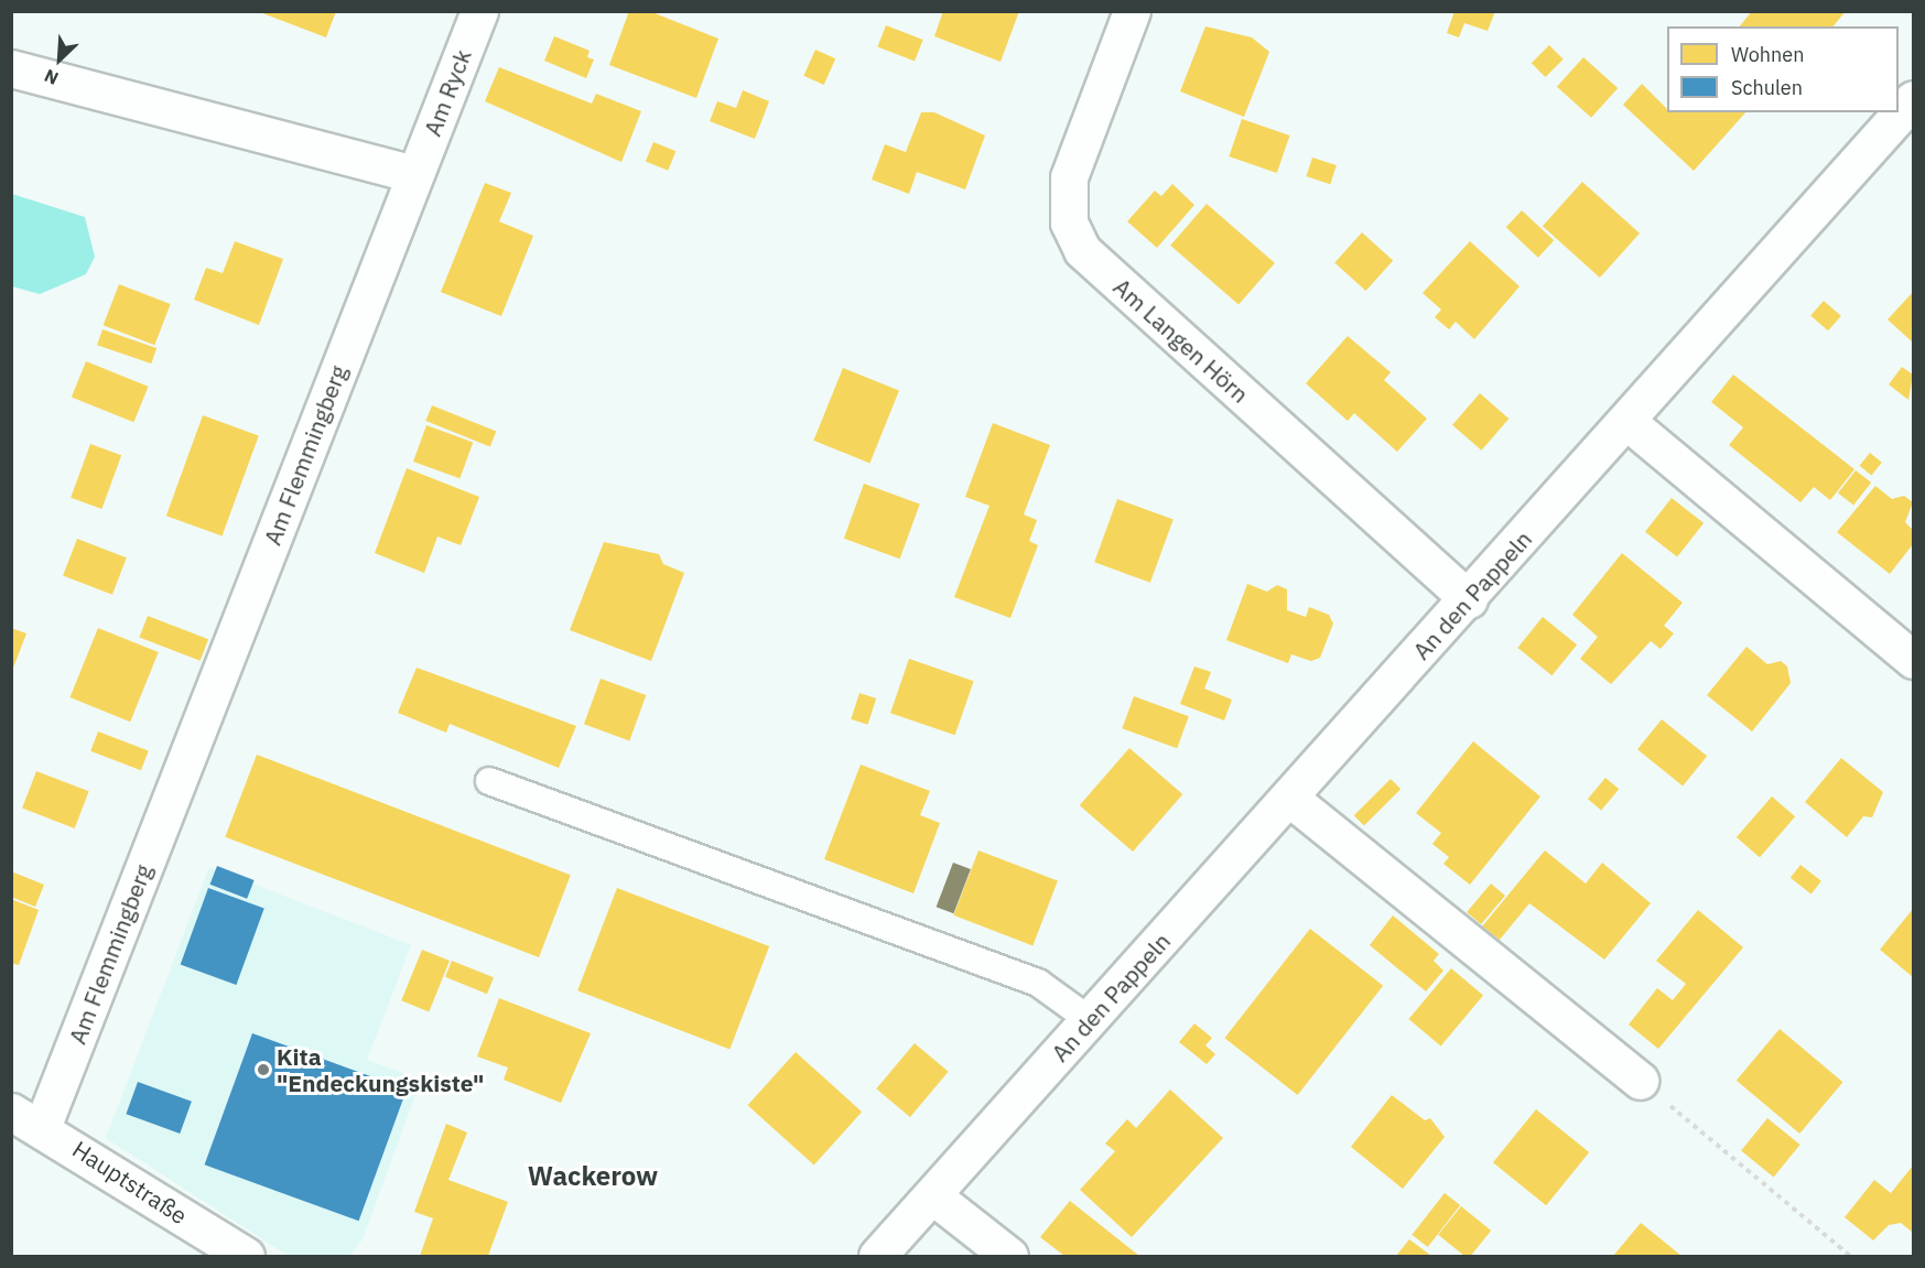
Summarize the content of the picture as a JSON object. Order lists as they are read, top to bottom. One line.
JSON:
{"streets":{"street":["Am Ryck","Am Langen Hörn","Am Flemmingberg","An den Pappeln","Hauptstraße"]},"crossings":[["Am Ryck","Am Flemmingberg"],["Am Langen Hörn","An den Pappeln"],["Am Flemmingberg","Hauptstraße"]],"districts":["Wackerow"],"places":["Kita \"Endeckungskiste\""],"legend":["Wohnen","Schulen"],"north":"bottom left"}
